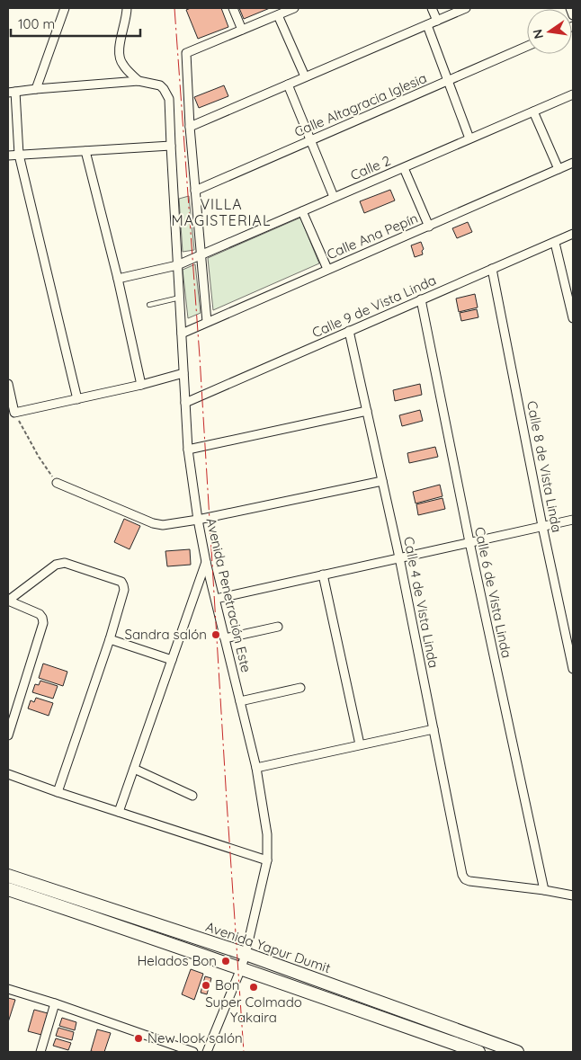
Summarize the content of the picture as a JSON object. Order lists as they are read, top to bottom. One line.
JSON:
{"streets":{"main road":["Avenida Yapur Dumit"],"street":["Calle Altagracia Iglesia","Calle 2","Calle Ana Pepín","Calle 9 de Vista Linda","Calle 8 de Vista Linda","Calle 6 de Vista Linda","Avenida Penetración Este","Calle 4 de Vista Linda"]},"crossings":[["Calle 2","Avenida Penetración Este"],["Calle Ana Pepín","Avenida Penetración Este"],["Calle 9 de Vista Linda","Calle 8 de Vista Linda"],["Calle 9 de Vista Linda","Calle 6 de Vista Linda"],["Calle 9 de Vista Linda","Avenida Penetración Este"],["Calle 9 de Vista Linda","Calle 4 de Vista Linda"],["Calle 6 de Vista Linda","Calle 4 de Vista Linda"],["Avenida Penetración Este","Avenida Yapur Dumit"]],"districts":["VILLA MAGISTERIAL"],"places":["Sandra salón","Helados Bon","Bon","Super Colmado Yakaira","New look salón"],"scale_bar":"100 m","north":"left"}
